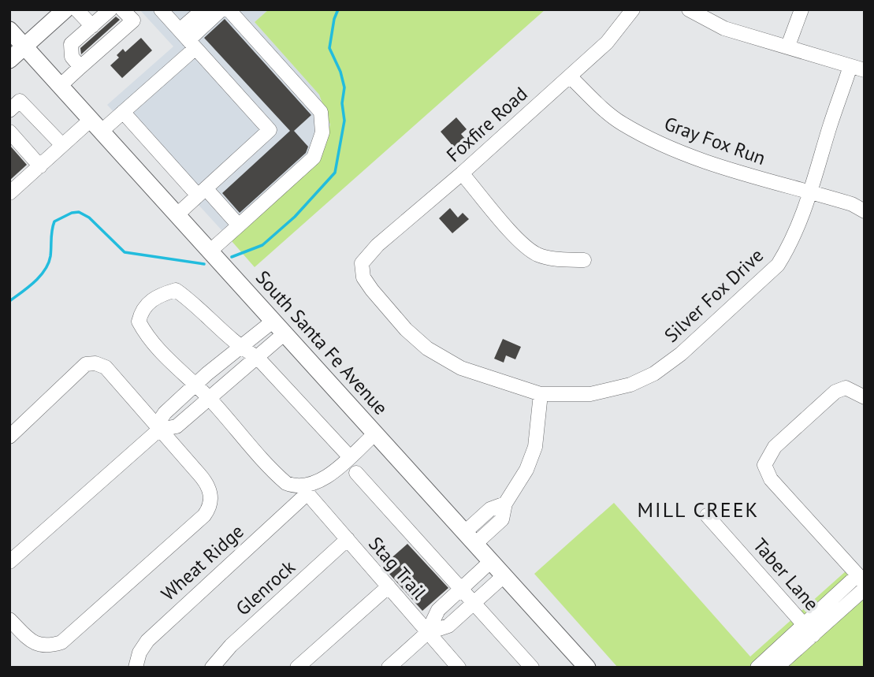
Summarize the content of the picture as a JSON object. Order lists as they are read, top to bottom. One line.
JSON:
{"streets":{"main road":["South Santa Fe Avenue"],"street":["Foxfire Road","Gray Fox Run","Silver Fox Drive","Wheat Ridge","Stag Trail","Taber Lane","Glenrock"]},"crossings":[["Foxfire Road","Gray Fox Run"],["Foxfire Road","Silver Fox Drive"],["Gray Fox Run","Silver Fox Drive"],["Wheat Ridge","Stag Trail"],["Stag Trail","Glenrock"]],"districts":["MILL CREEK"]}
